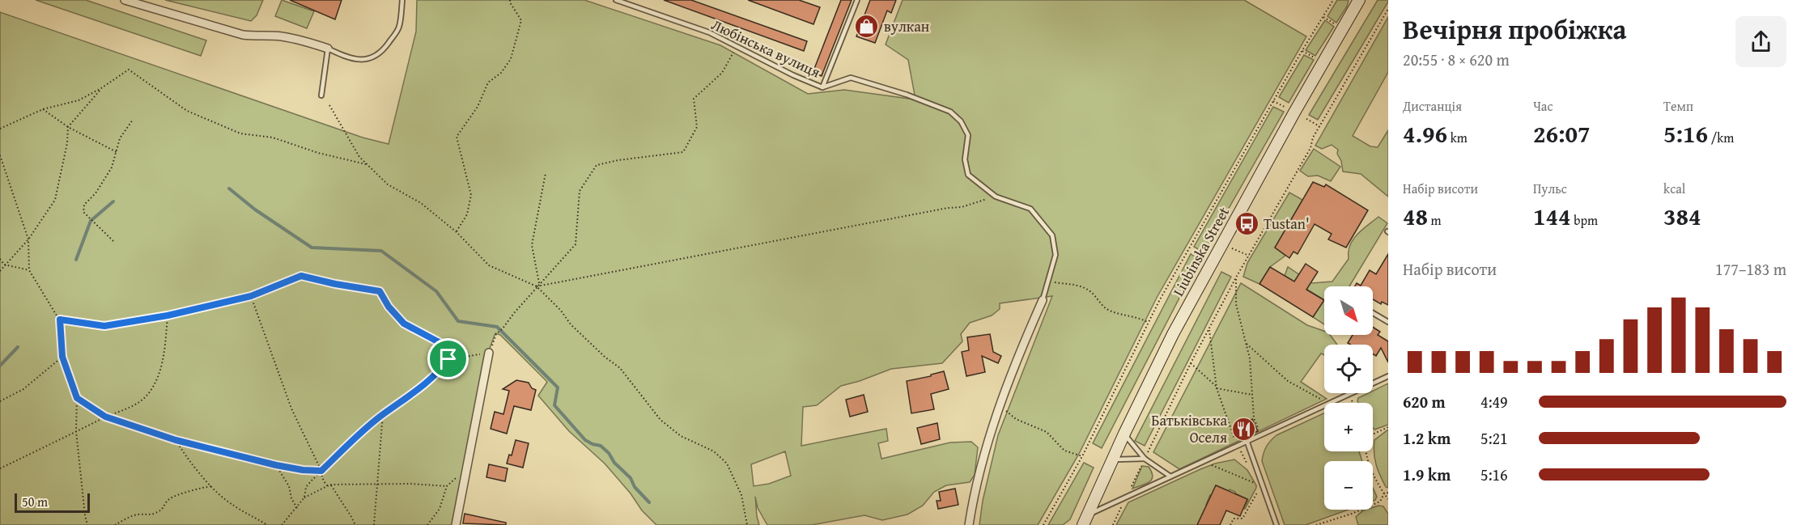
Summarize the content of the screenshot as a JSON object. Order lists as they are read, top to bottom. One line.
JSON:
{"streets":{"main road":["Liubinska Street"],"lane":["Любінська вулиця"]},"places":{"shop":["вулкан"],"bus stop":["Tustan'"],"restaurant":["Батьківська Оселя"]},"scale_bar":"50 m","north":"bottom right","page":{"heading":["Вечірня пробіжка","20:55 · 8 × 620 m"],"stats":[["Дистанція","4.96 km"],["Час","26:07"],["Темп","5:16 /km"],["Набір висоти","48 m"],["Пульс","144 bpm"],["kcal","384"]],"chart":["Набір висоти","177–183 m"],"map_buttons":["+","−"],"list":[{"name":"620 m","note":"4:49"},{"name":"1.2 km","note":"5:21"},{"name":"1.9 km","note":"5:16"}],"scale":"50 m"}}
